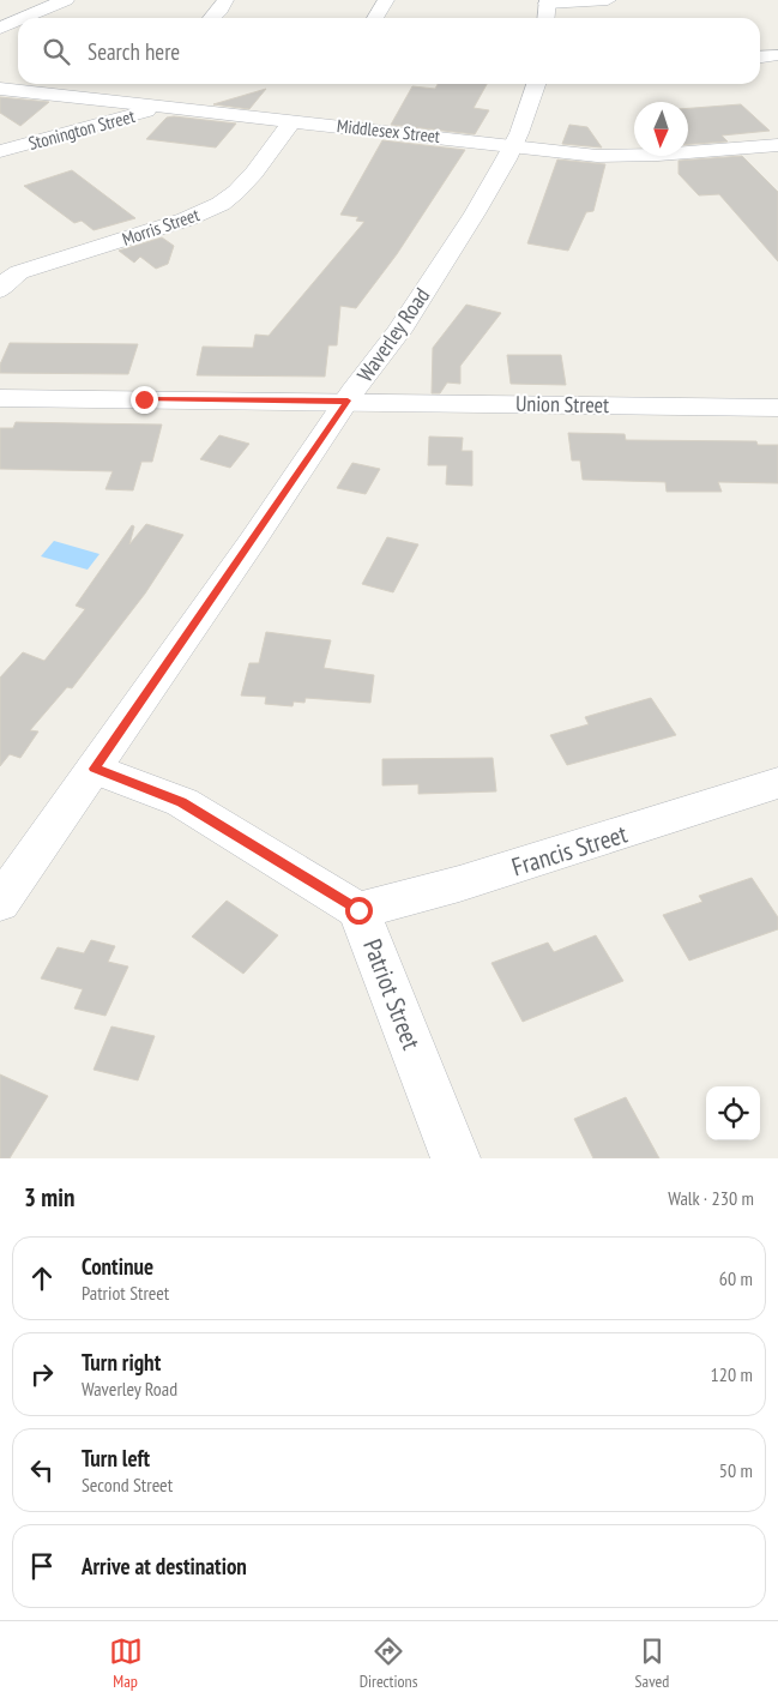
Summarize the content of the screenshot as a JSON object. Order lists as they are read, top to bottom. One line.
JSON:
{"streets":{"street":["Stonington Street","Middlesex Street","Morris Street","Waverley Road","Union Street","Francis Street","Patriot Street"]},"crossings":[["Stonington Street","Middlesex Street"],["Middlesex Street","Morris Street"],["Middlesex Street","Waverley Road"],["Waverley Road","Union Street"],["Francis Street","Patriot Street"]],"north":"bottom","page":{"search":"Search here","heading":["3 min","Walk · 230 m"],"list":[["Continue","Patriot Street","60 m"],["Turn right","Waverley Road","120 m"],["Turn left","Second Street","50 m"],"Arrive at destination"],"nav":["Map","Directions","Saved"]}}
